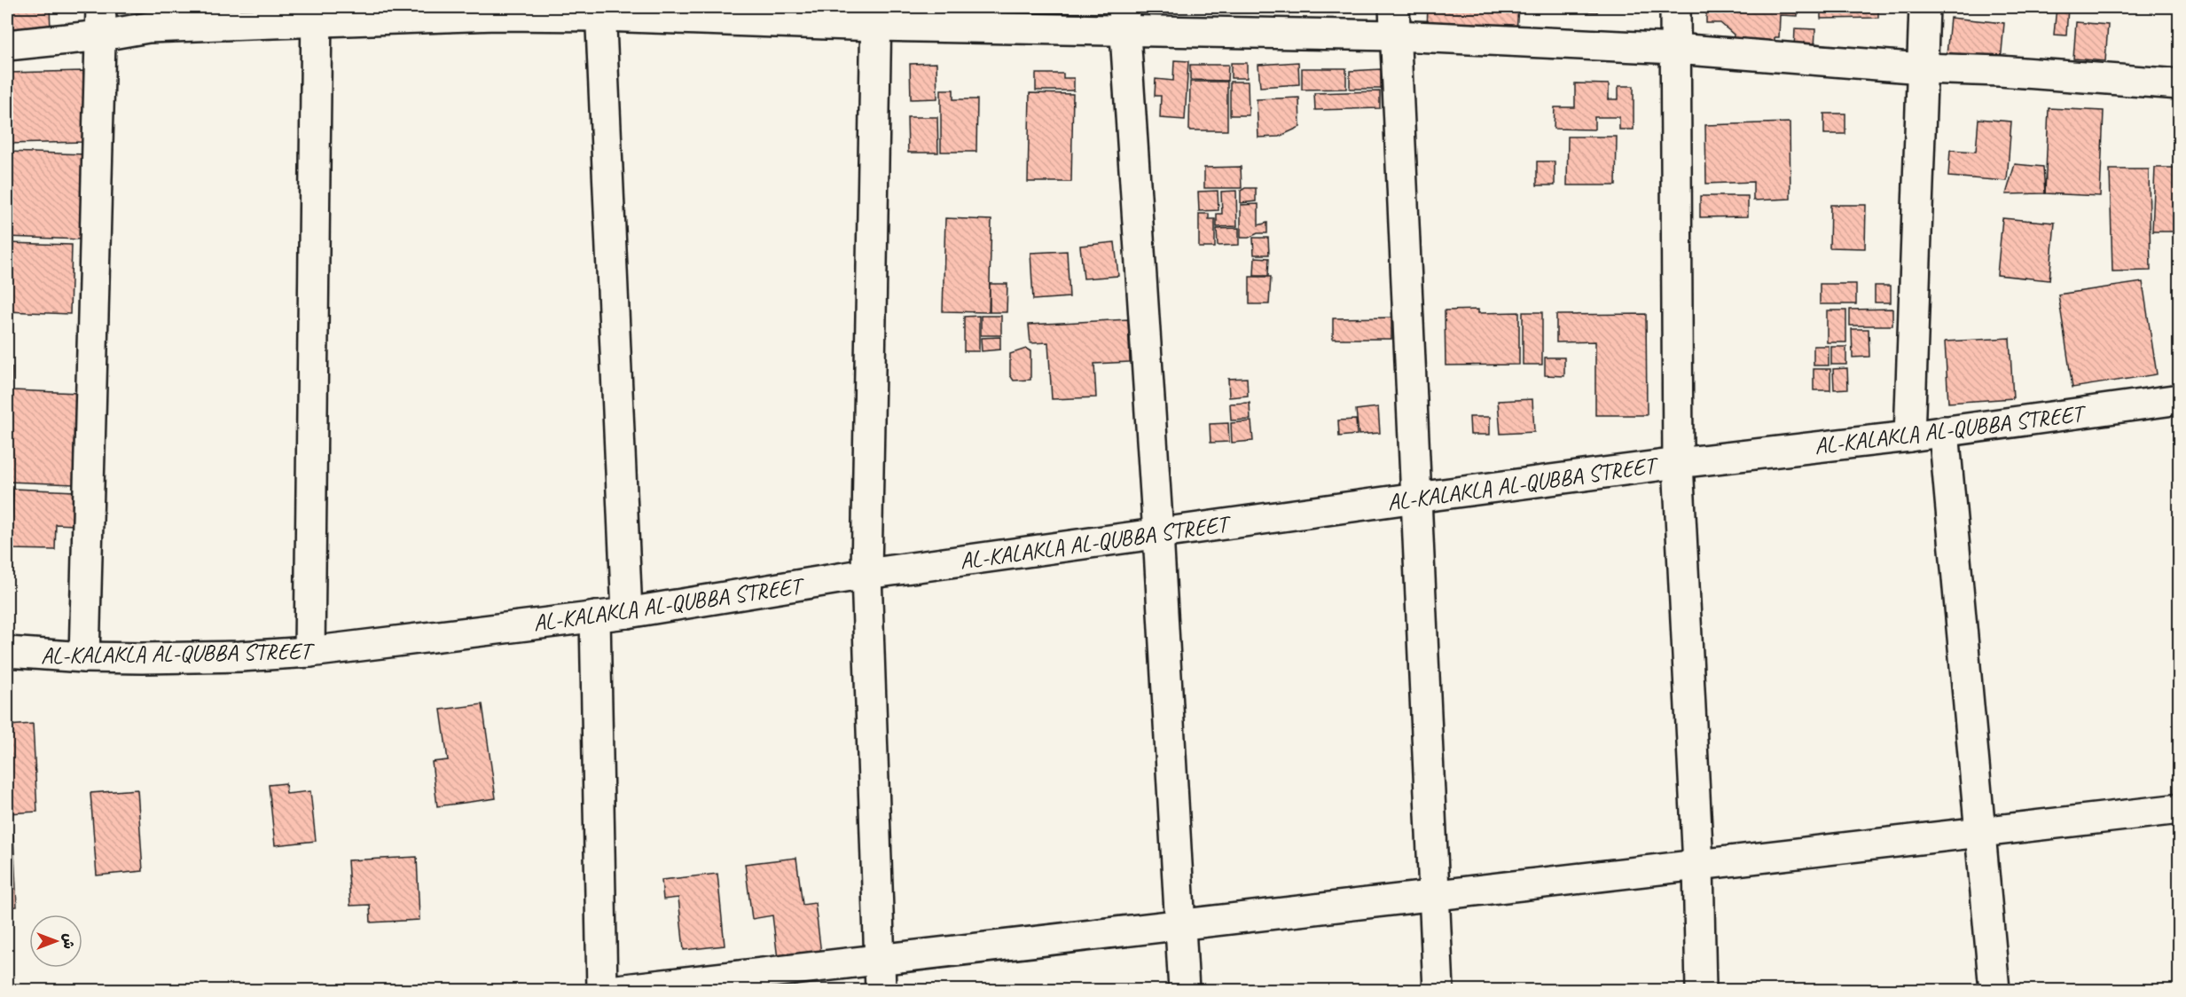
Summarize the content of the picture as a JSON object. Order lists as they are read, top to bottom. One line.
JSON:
{"streets":{"street":["AL-KALAKLA AL-QUBBA STREET"]},"north":"right"}
